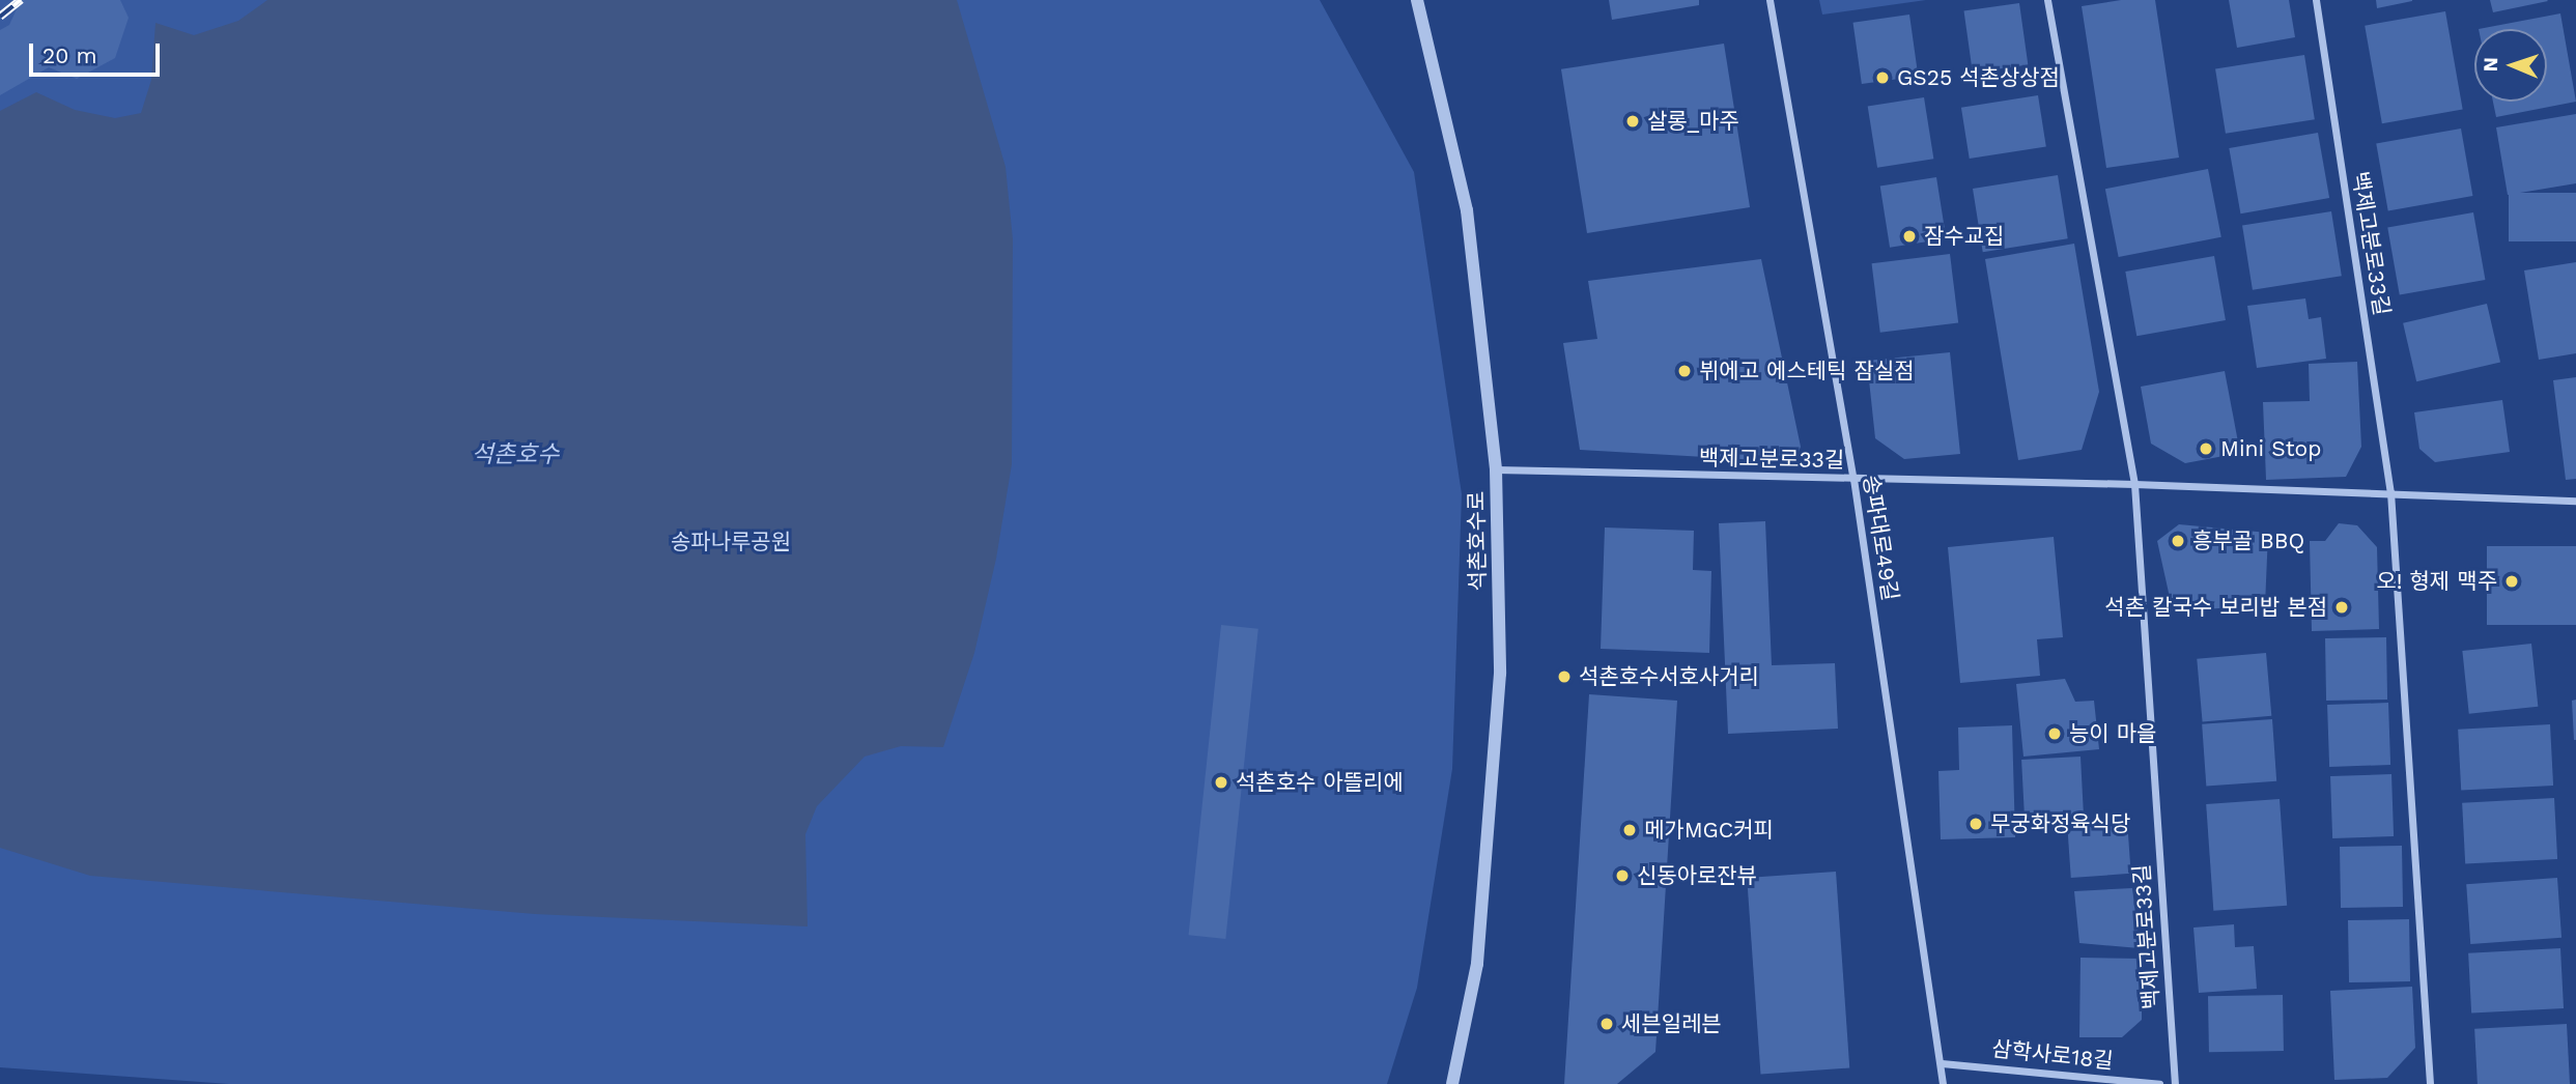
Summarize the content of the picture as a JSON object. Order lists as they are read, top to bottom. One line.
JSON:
{"streets":{"street":["백제고분로33길","송파대로49길","석촌호수로","삼학사로18길"]},"crossings":[["백제고분로33길","송파대로49길"],["백제고분로33길","석촌호수로"],["송파대로49길","삼학사로18길"]],"water":["석촌호수"],"parks":["송파나루공원"],"places":["GS25 석촌상상점","살롱_마주","잠수교집","뷔에고 에스테틱 잠실점","Mini Stop","흥부골 BBQ","오! 형제 맥주","석촌 칼국수 보리밥 본점","석촌호수서호사거리","능이 마을","석촌호수 아뜰리에","무궁화정육식당","메가MGC커피","신동아로잔뷰","세븐일레븐"],"scale_bar":"20 m","north":"left"}
